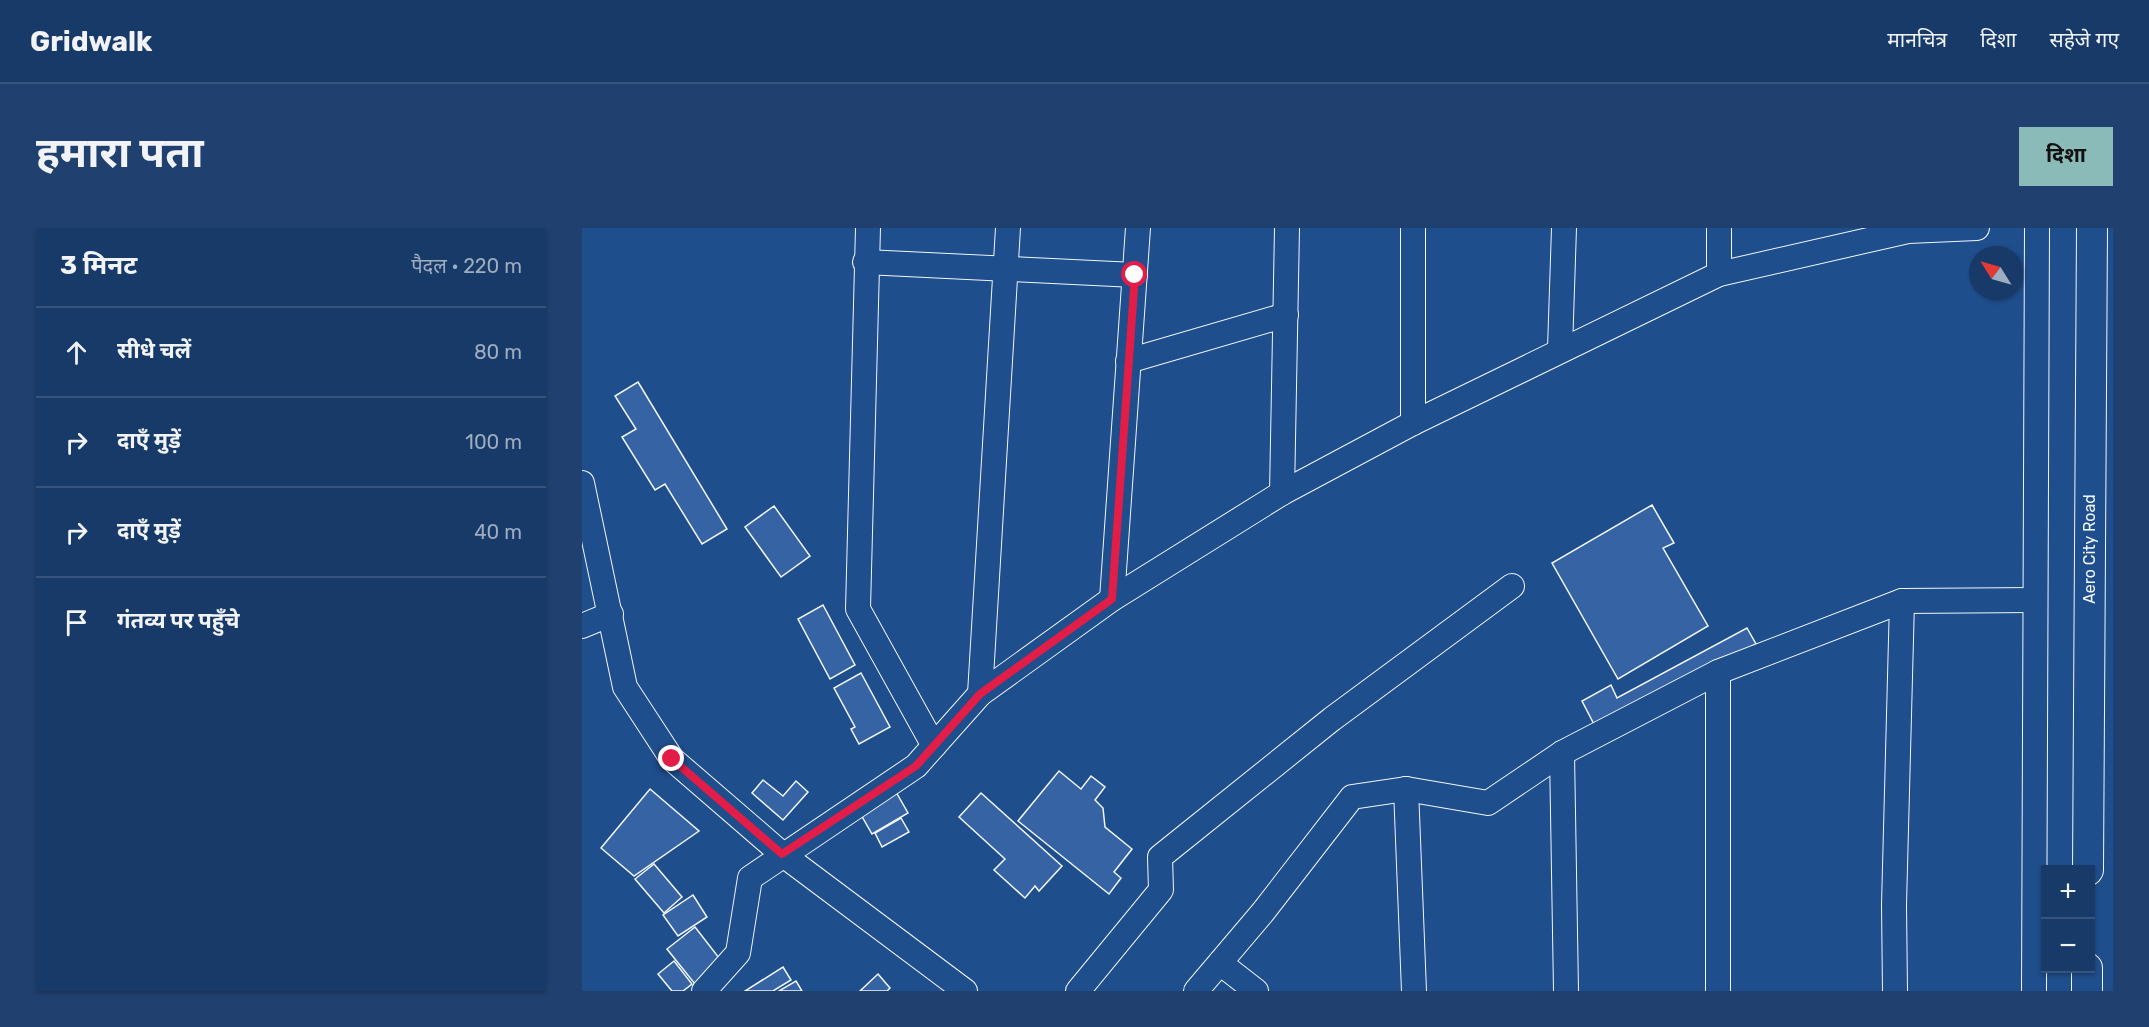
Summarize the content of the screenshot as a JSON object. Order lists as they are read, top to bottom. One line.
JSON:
{"streets":{"street":["Aero City Road"]},"north":"top left","page":{"header":"Gridwalk","nav":["मानचित्र","दिशा","सहेजे गए"],"buttons":"दिशा","title":"हमारा पता","heading":["3 मिनट","पैदल · 220 m"],"list":[["सीधे चलें","80 m"],["दाएँ मुड़ें","100 m"],["दाएँ मुड़ें","40 m"],"गंतव्य पर पहुँचे"],"map_buttons":["+","−"]}}
